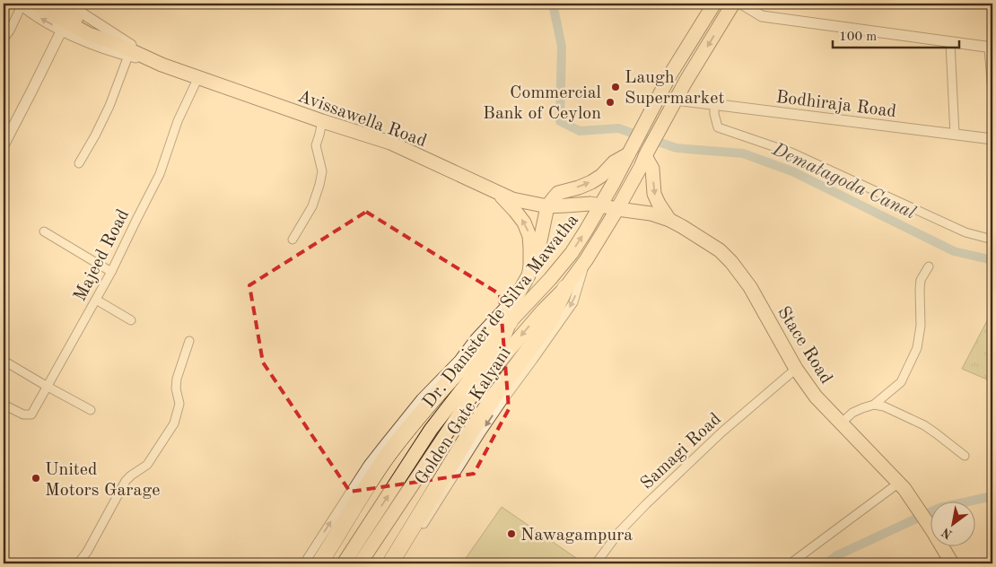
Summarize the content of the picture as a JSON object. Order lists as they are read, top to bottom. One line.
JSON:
{"streets":{"highway":["Golden Gate Kalyani"],"main road":["Avissawella Road","Dr. Danister de Silva Mawatha","Stace Road"],"street":["Bodhiraja Road","Majeed Road","Samagi Road"]},"crossings":[["Bodhiraja Road","Dr. Danister de Silva Mawatha"],["Avissawella Road","Majeed Road"],["Avissawella Road","Dr. Danister de Silva Mawatha"],["Avissawella Road","Stace Road"],["Dr. Danister de Silva Mawatha","Stace Road"],["Dr. Danister de Silva Mawatha","Golden Gate Kalyani"],["Stace Road","Samagi Road"]],"water":["Dematagoda Canal"],"places":["Laugh Supermarket","Commercial Bank of Ceylon","United Motors Garage","Nawagampura"],"scale_bar":"100 m","north":"bottom left"}
